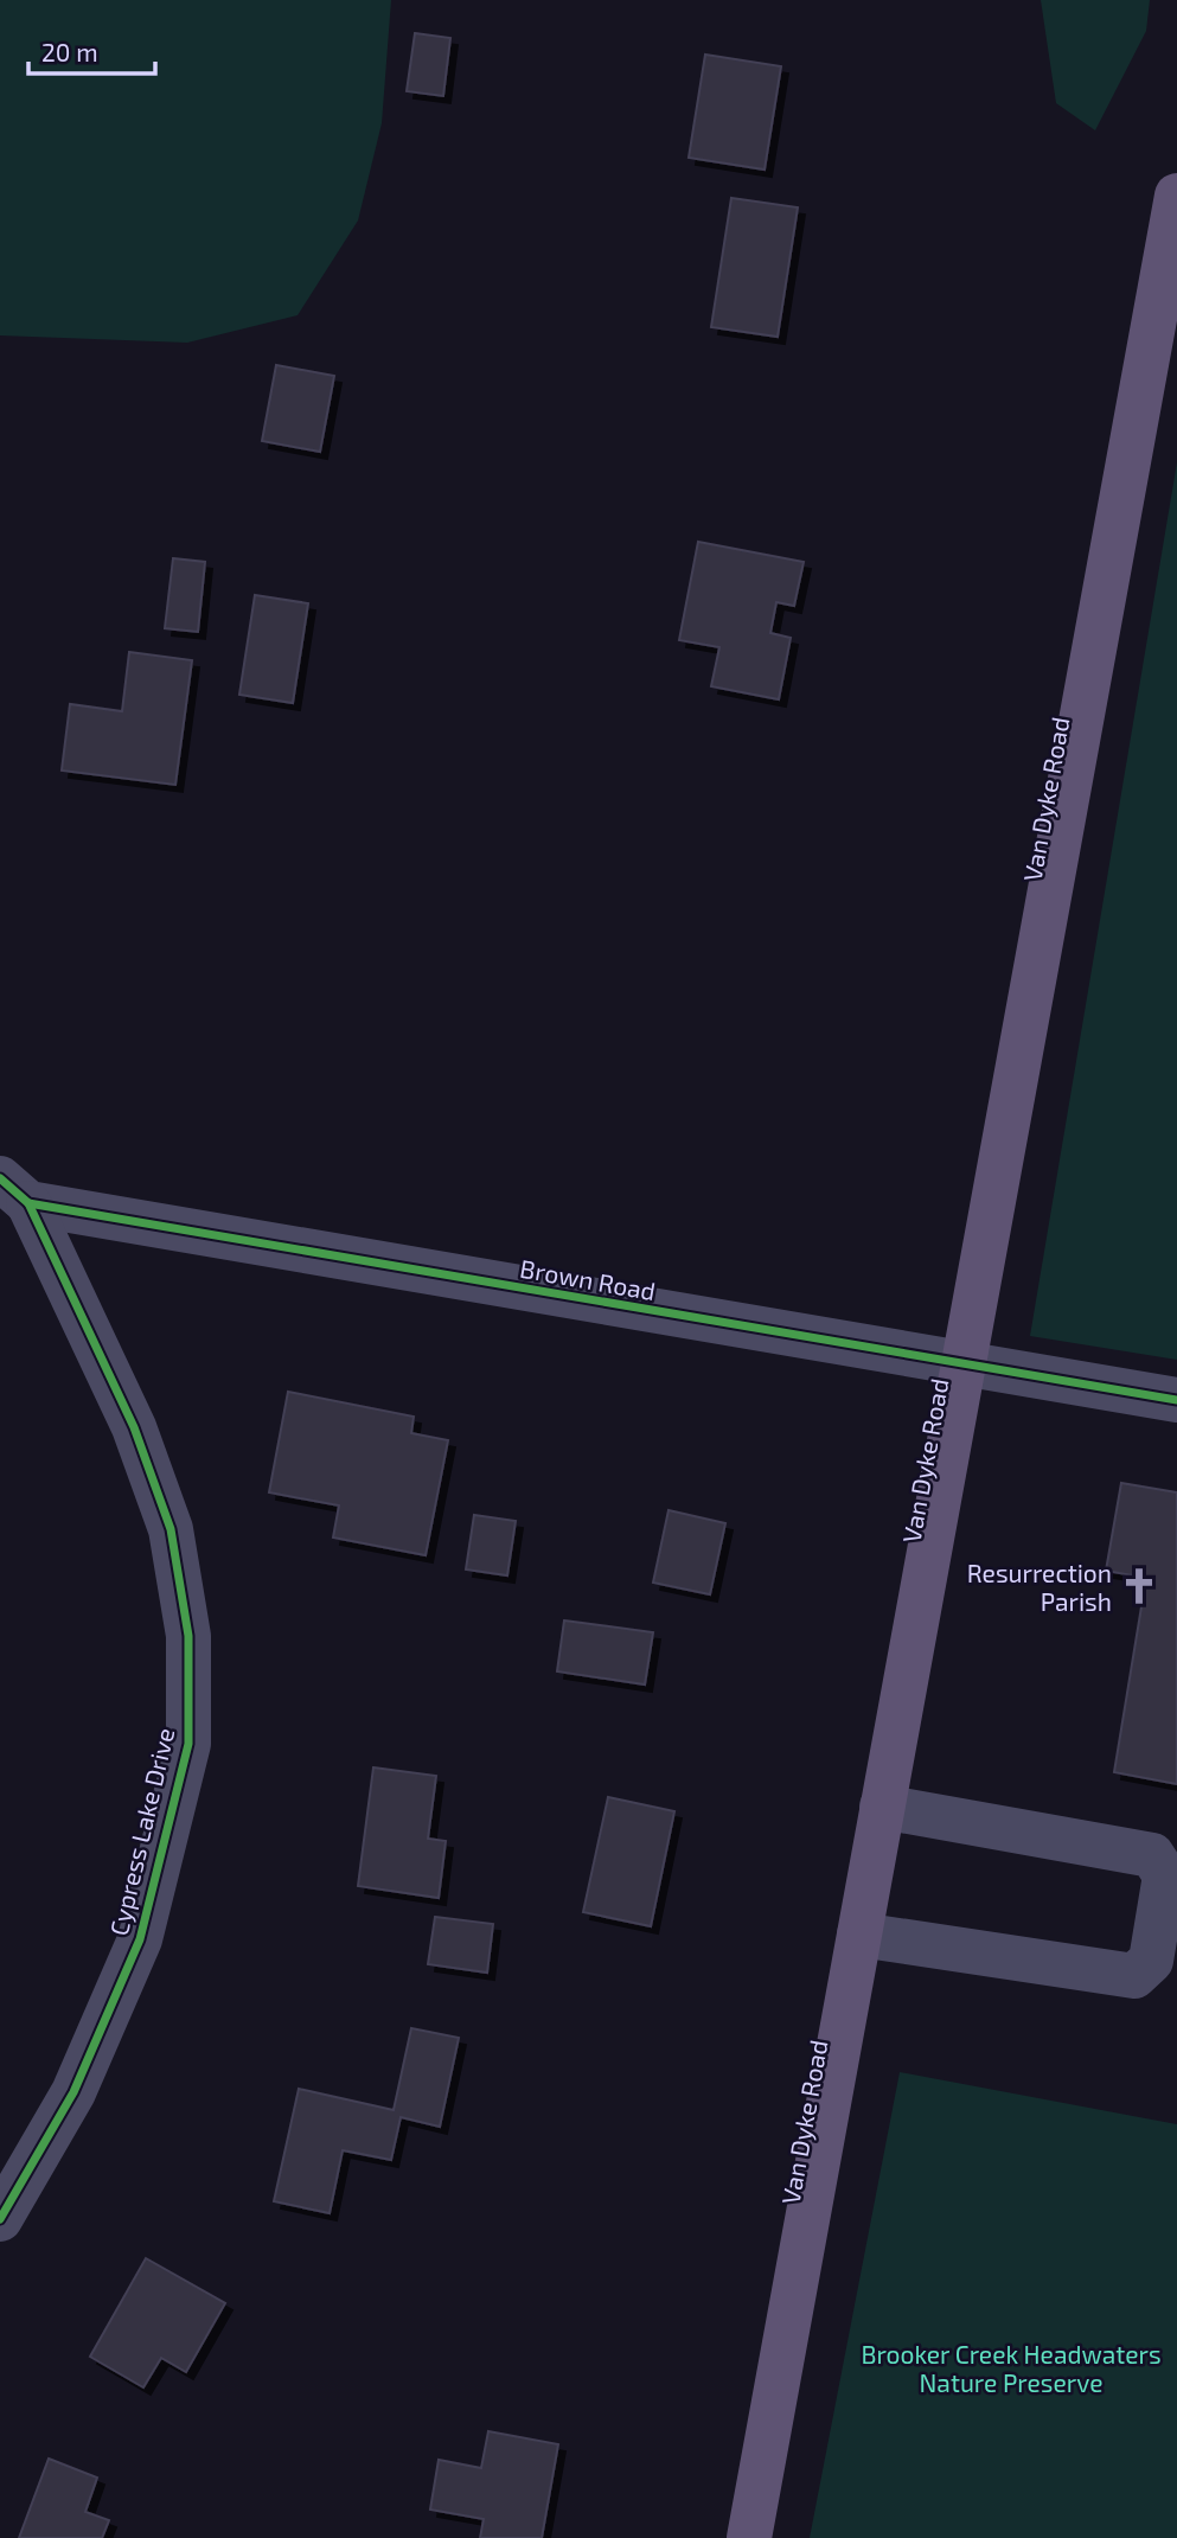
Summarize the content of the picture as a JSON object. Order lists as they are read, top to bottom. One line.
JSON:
{"streets":{"main road":["Van Dyke Road"],"street":["Brown Road","Cypress Lake Drive"]},"crossings":[["Van Dyke Road","Brown Road"],["Brown Road","Cypress Lake Drive"]],"parks":["Brooker Creek Headwaters Nature Preserve"],"places":{"church":["Resurrection Parish"]},"scale_bar":"20 m"}
